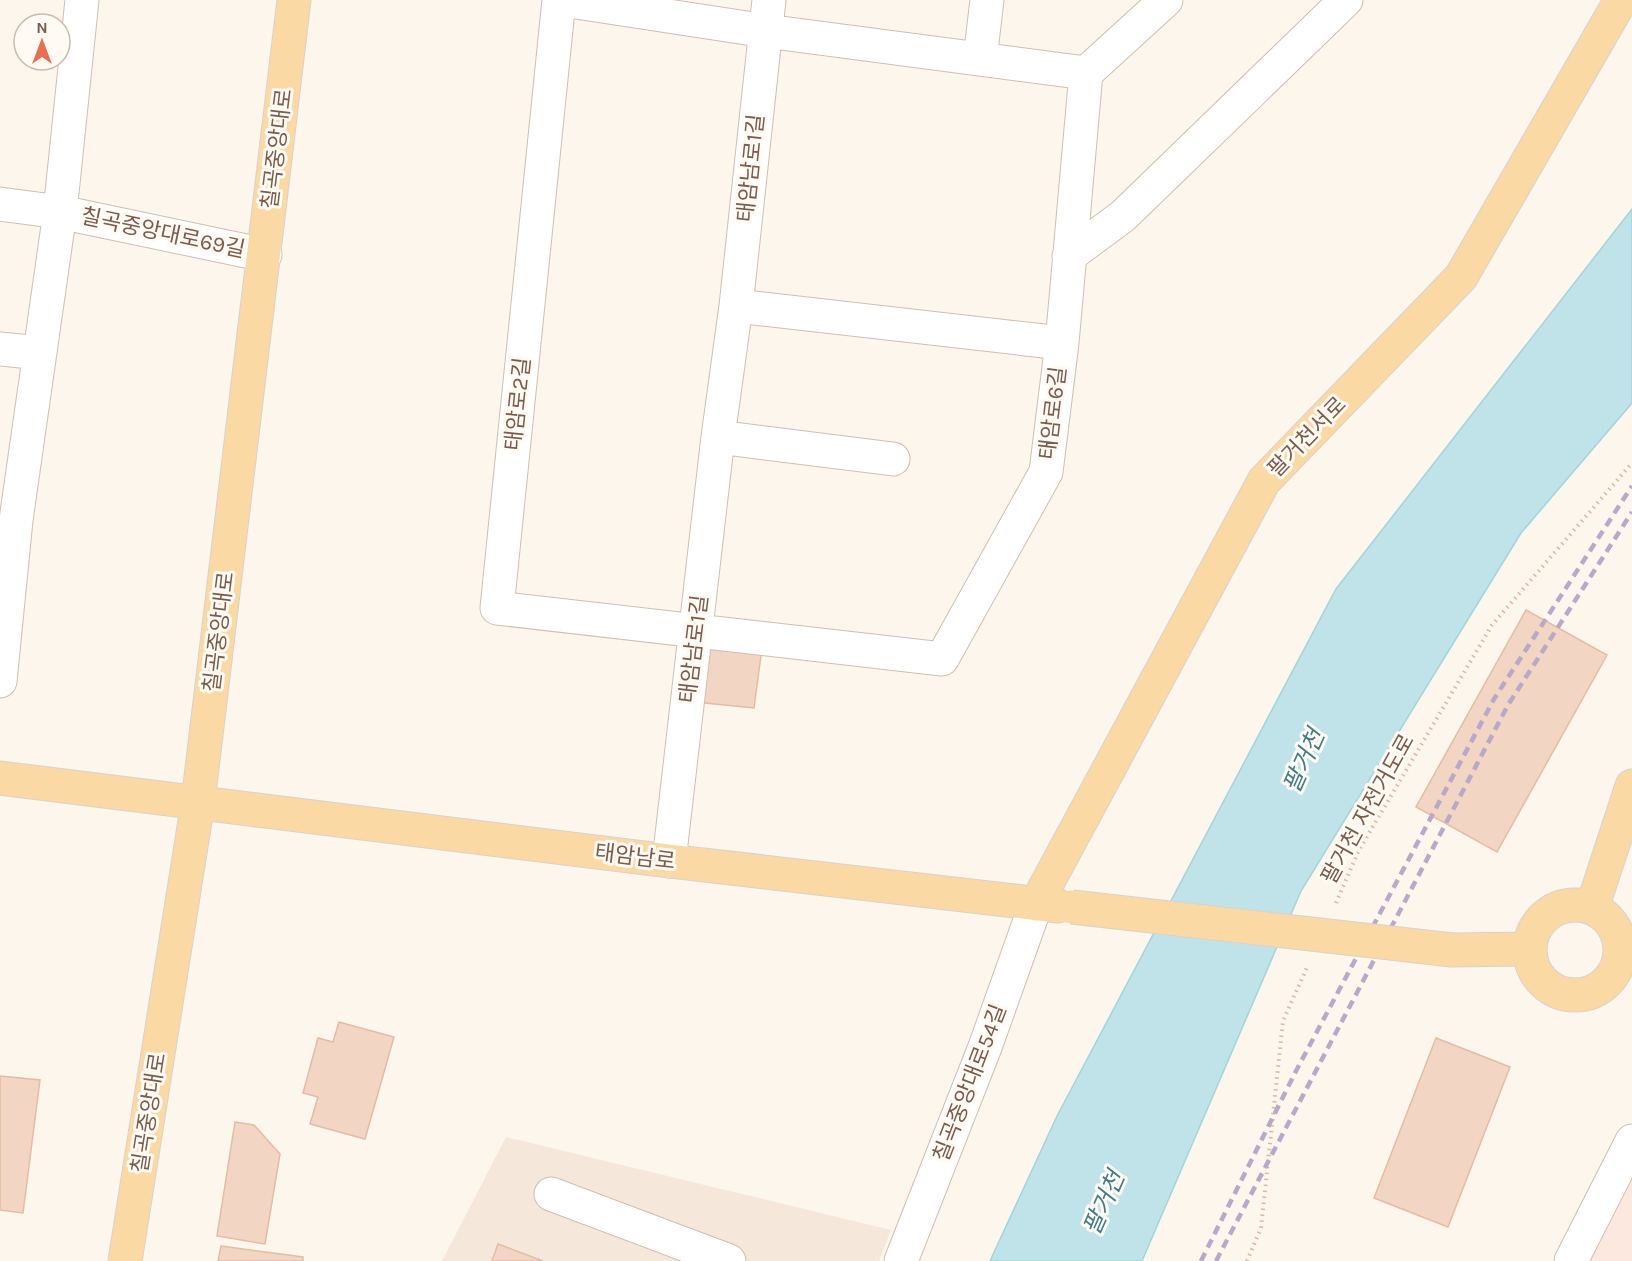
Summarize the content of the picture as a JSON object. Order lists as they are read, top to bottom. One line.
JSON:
{"streets":{"main road":["칠곡중앙대로","팔거천서로","태암남로"],"street":["태암남로1길","칠곡중앙대로69길","태암로2길","태암로6길","칠곡중앙대로54길"],"path":["팔거천 자전거도로"]},"crossings":[["칠곡중앙대로","칠곡중앙대로69길"],["칠곡중앙대로","태암남로"],["태암남로1길","태암로2길"],["태암남로1길","태암로6길"],["태암남로1길","태암남로"],["태암로2길","태암로6길"],["팔거천서로","태암남로"],["팔거천서로","칠곡중앙대로54길"],["태암남로","칠곡중앙대로54길"]],"water":["팔거천"],"north":"top"}
